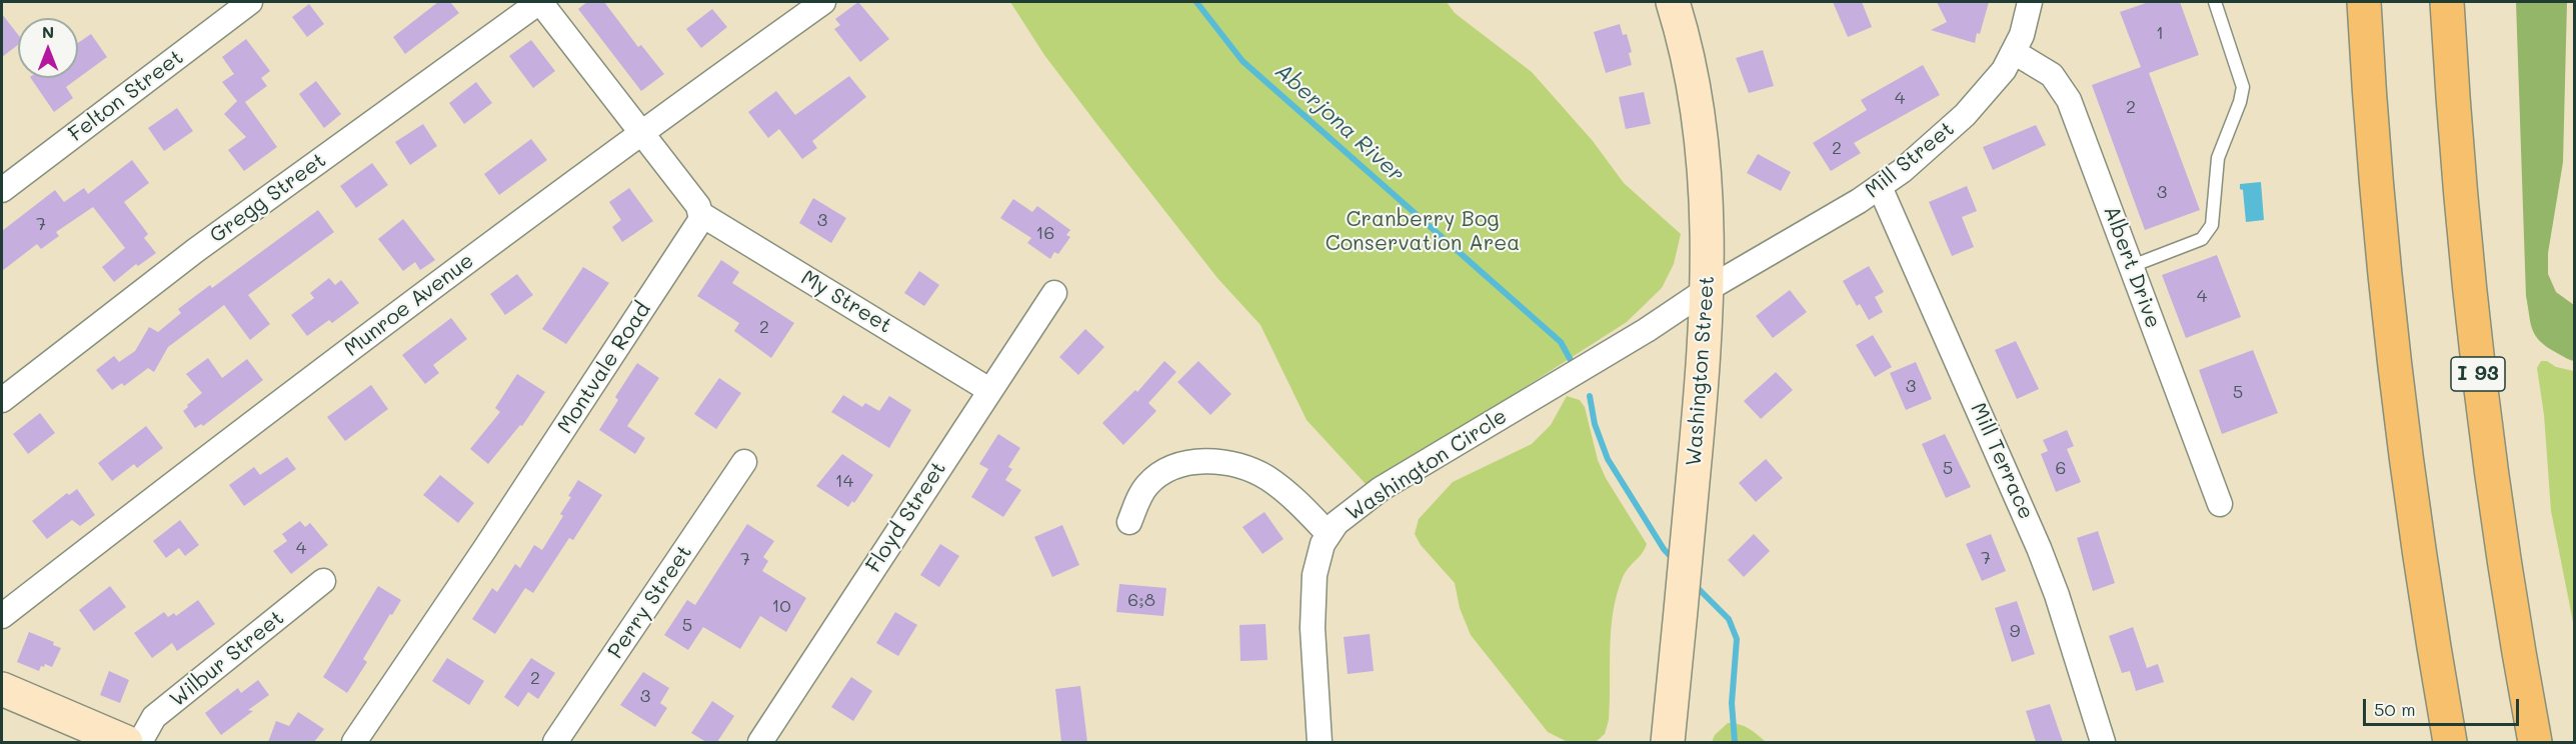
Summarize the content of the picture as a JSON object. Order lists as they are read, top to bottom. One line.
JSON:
{"streets":{"highway":["I 93"],"main road":["Washington Street"],"street":["Felton Street","Mill Street","Gregg Street","Albert Drive","My Street","Munroe Avenue","Montvale Road","Mill Terrace","Washington Circle","Floyd Street","Perry Street","Wilbur Street"]},"crossings":[["Mill Street","Albert Drive"],["Mill Street","Washington Street"],["Mill Street","Mill Terrace"],["Mill Street","Washington Circle"],["My Street","Montvale Road"],["My Street","Floyd Street"],["Washington Street","Washington Circle"]],"water":["Aberjona River"],"parks":["Cranberry Bog Conservation Area"],"house_numbers":["1","4","2","2","3","3","7","16","4","2","3","5","5","6","14","4","7","7","6;8","10","5","9","2","3"],"scale_bar":"50 m","north":"top"}
